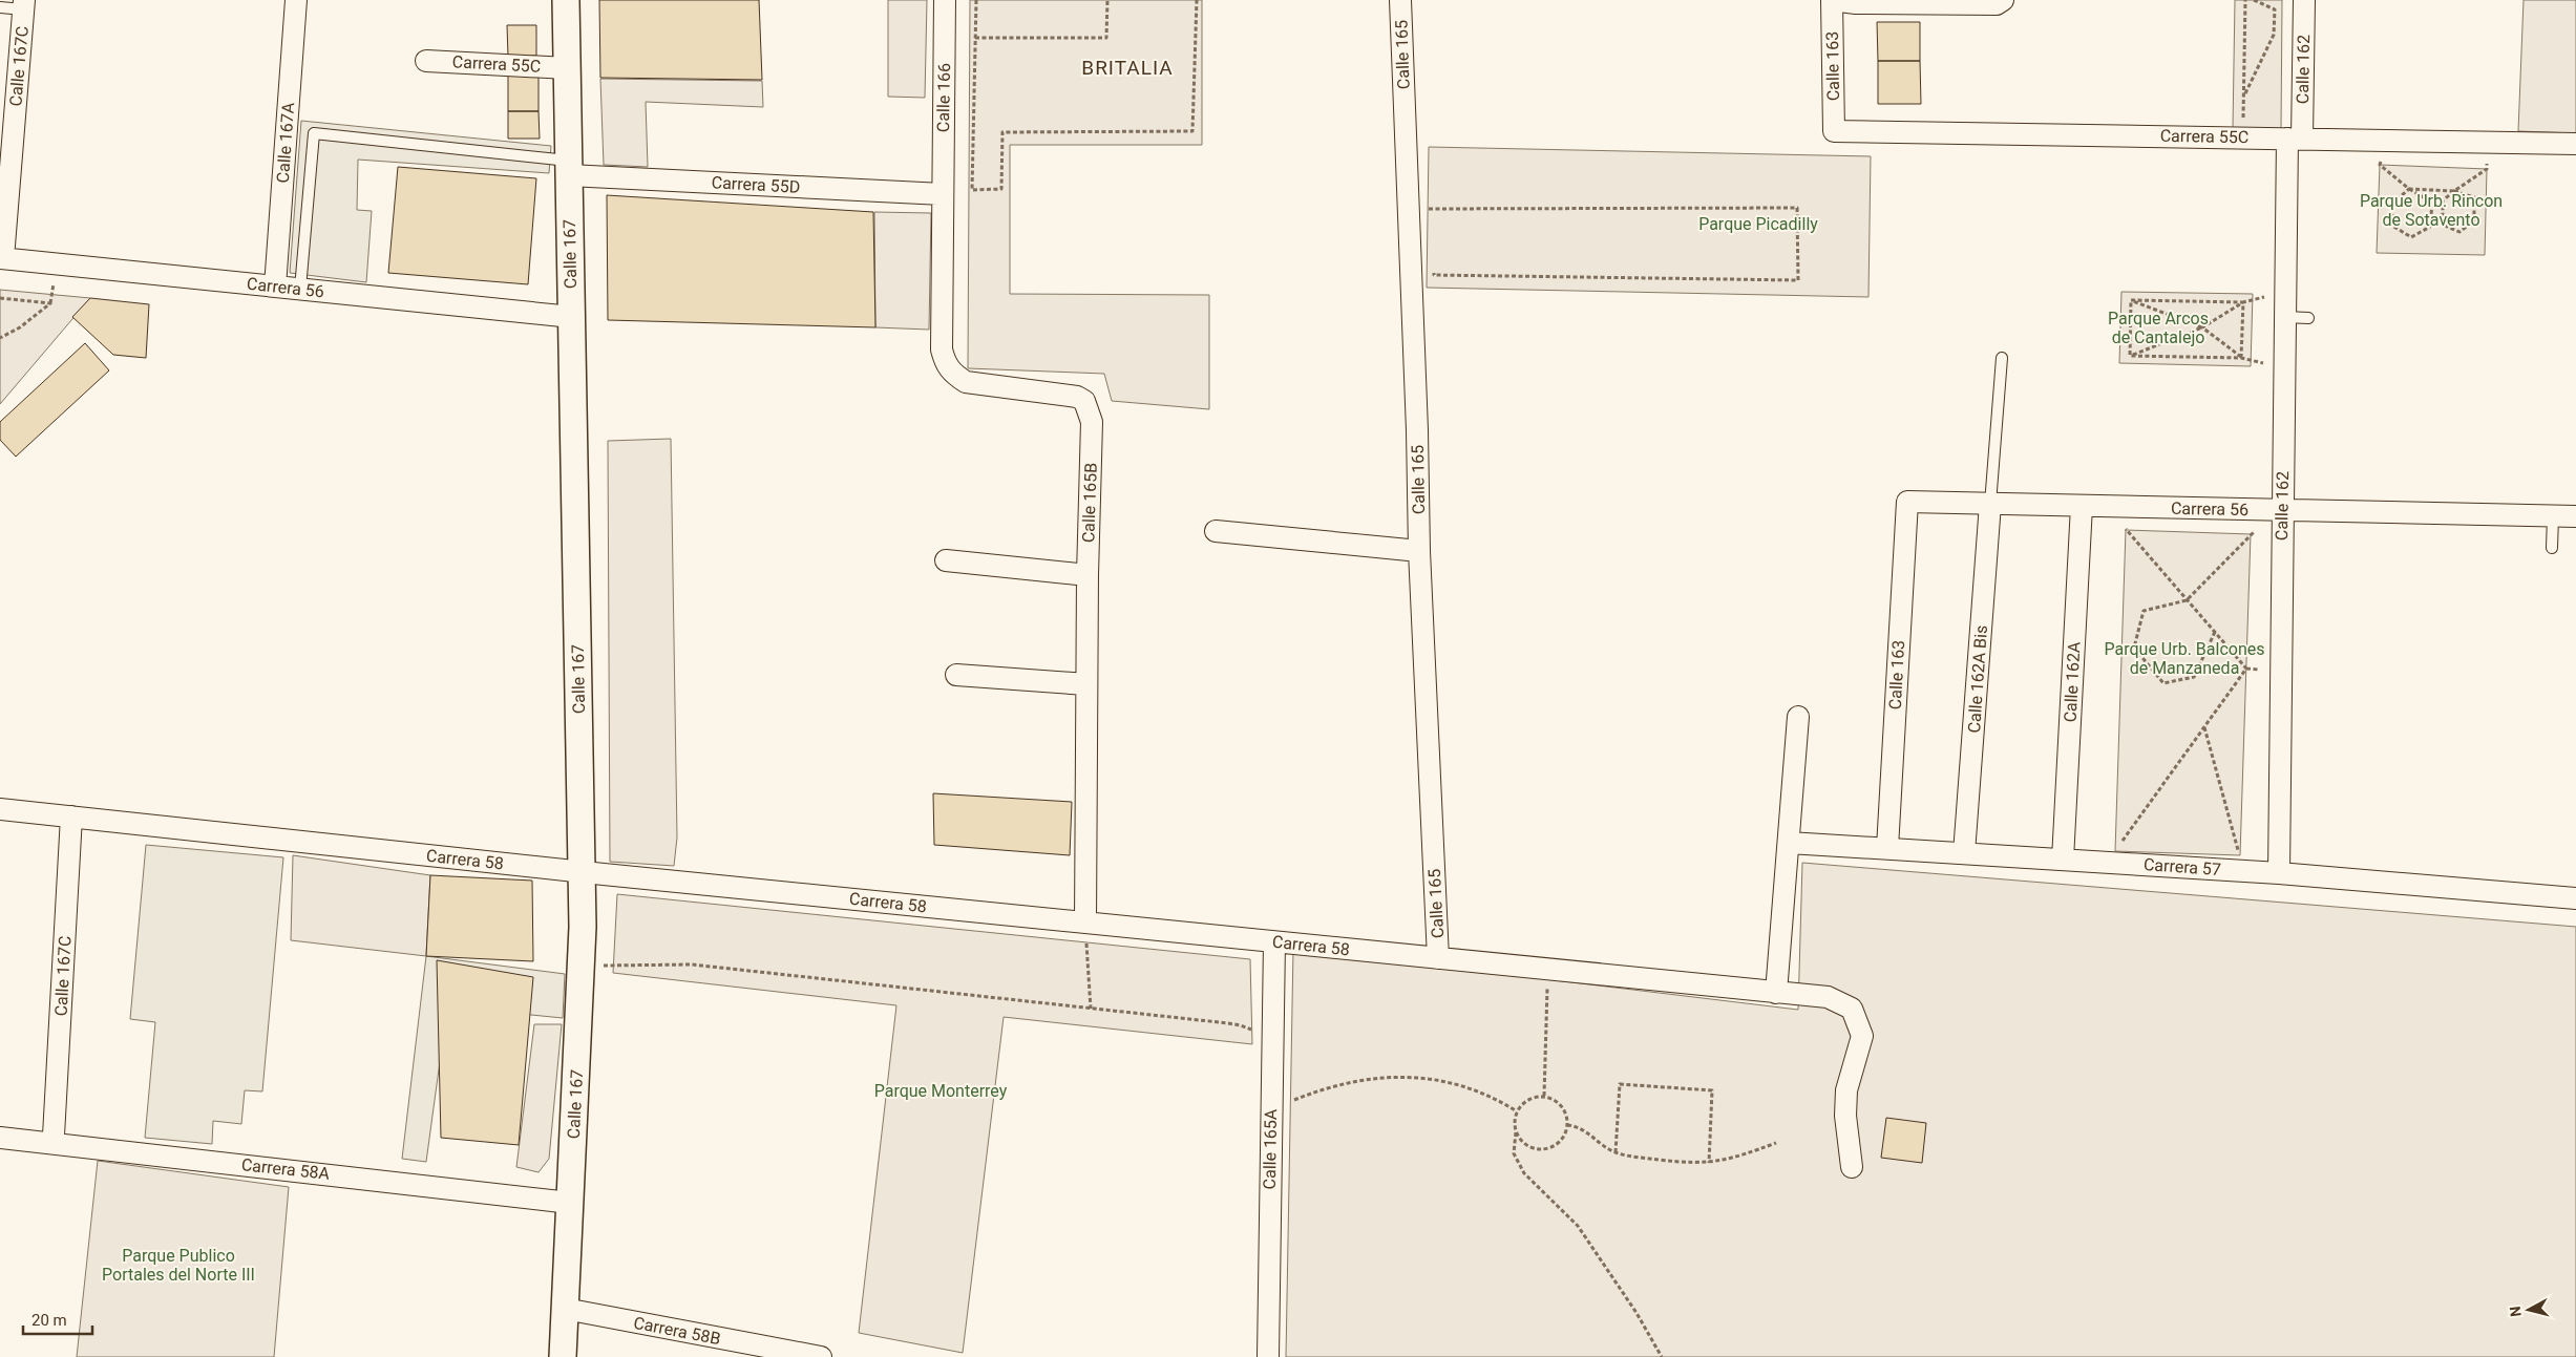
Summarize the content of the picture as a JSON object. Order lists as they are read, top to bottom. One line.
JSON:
{"streets":{"street":["Calle 165","Carrera 55C","Calle 167C","Calle 163","Calle 162","Calle 166","Calle 167A","Carrera 55D","Calle 167","Carrera 56","Calle 165B","Calle 162A Bis","Calle 162A","Carrera 58","Carrera 57","Calle 165A","Carrera 58A","Carrera 58B"]},"crossings":[["Calle 165","Carrera 58"],["Carrera 55C","Calle 163"],["Carrera 55C","Calle 162"],["Carrera 55C","Calle 167"],["Calle 167C","Carrera 56"],["Calle 167C","Carrera 58"],["Calle 163","Carrera 56"],["Calle 163","Carrera 57"],["Calle 162","Carrera 56"],["Calle 162","Carrera 57"],["Calle 166","Carrera 55D"],["Calle 166","Calle 165B"],["Calle 167A","Carrera 56"],["Carrera 55D","Calle 167"],["Carrera 55D","Calle 165B"],["Calle 167","Carrera 56"],["Calle 167","Carrera 58"],["Calle 167","Carrera 58A"],["Calle 167","Carrera 58B"],["Carrera 56","Calle 162A Bis"],["Carrera 56","Calle 162A"],["Calle 165B","Carrera 58"],["Calle 162A Bis","Carrera 57"],["Calle 162A","Carrera 57"],["Carrera 58","Calle 165A"]],"districts":["BRITALIA"],"parks":["Parque Urb. Rincon de Sotavento","Parque Picadilly","Parque Arcos de Cantalejo","Parque Urb. Balcones de Manzaneda","Parque Monterrey","Parque Publico Portales del Norte III"],"scale_bar":"20 m","north":"left"}
